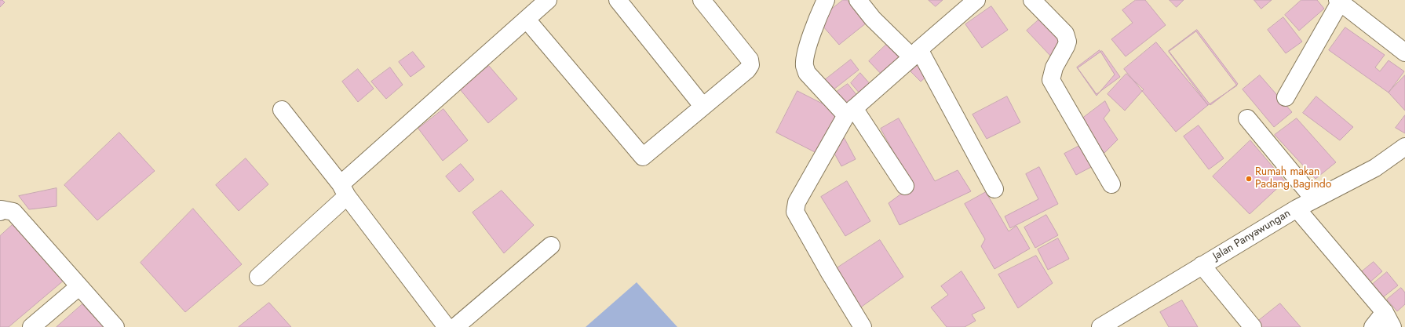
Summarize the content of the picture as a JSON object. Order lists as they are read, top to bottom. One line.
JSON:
{"streets":{"street":["Jalan Panyawungan"]},"places":["Rumah makan Padang Bagindo"]}
